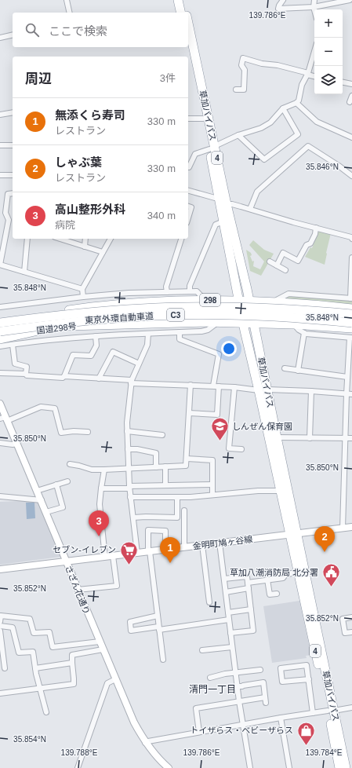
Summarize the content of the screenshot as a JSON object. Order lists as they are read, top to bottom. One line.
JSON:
{"streets":{"highway":["草加バイパス","4","298","C3","東京外環自動車道","国道298号"],"street":["金明町鳩ヶ谷線","さざん花通り"]},"crossings":[["草加バイパス","298"],["草加バイパス","金明町鳩ヶ谷線"],["298","国道298号"],["金明町鳩ヶ谷線","さざん花通り"]],"districts":["清門一丁目"],"places":{"school or university":["しんぜん保育園"],"supermarket":["セブン-イレブン"],"public building":["草加八潮消防局 北分署"],"shop":["トイザらス・ベビーザらス"]},"page":{"map_buttons":["+","−"],"search":"ここで検索","heading":["周辺","3件"],"list":[{"mark":"1","name":"無添くら寿司","note":"レストラン","value":"330 m"},{"mark":"2","name":"しゃぶ葉","note":"レストラン","value":"330 m"},{"mark":"3","name":"高山整形外科","note":"病院","value":"340 m"}],"pins":["3","2","1"]},"coordinates":["139.786°E","35.846°N","35.848°N","35.850°N","35.852°N","35.854°N","139.788°E","139.784°E"]}
